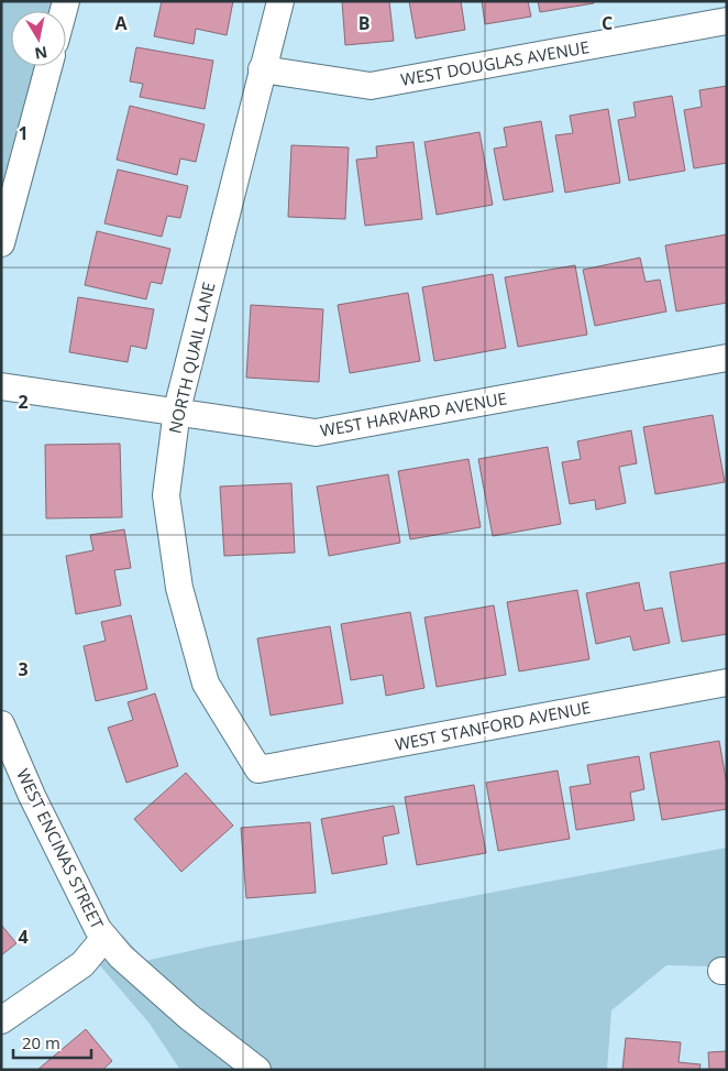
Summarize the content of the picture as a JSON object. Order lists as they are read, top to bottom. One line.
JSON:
{"streets":{"street":["WEST DOUGLAS AVENUE","NORTH QUAIL LANE","WEST HARVARD AVENUE","WEST STANFORD AVENUE","WEST ENCINAS STREET"]},"crossings":[["WEST DOUGLAS AVENUE","NORTH QUAIL LANE"],["NORTH QUAIL LANE","WEST HARVARD AVENUE"],["NORTH QUAIL LANE","WEST STANFORD AVENUE"]],"scale_bar":"20 m","north":"bottom","grid":{"columns":["A","B","C"],"rows":["1","2","3","4"]}}
